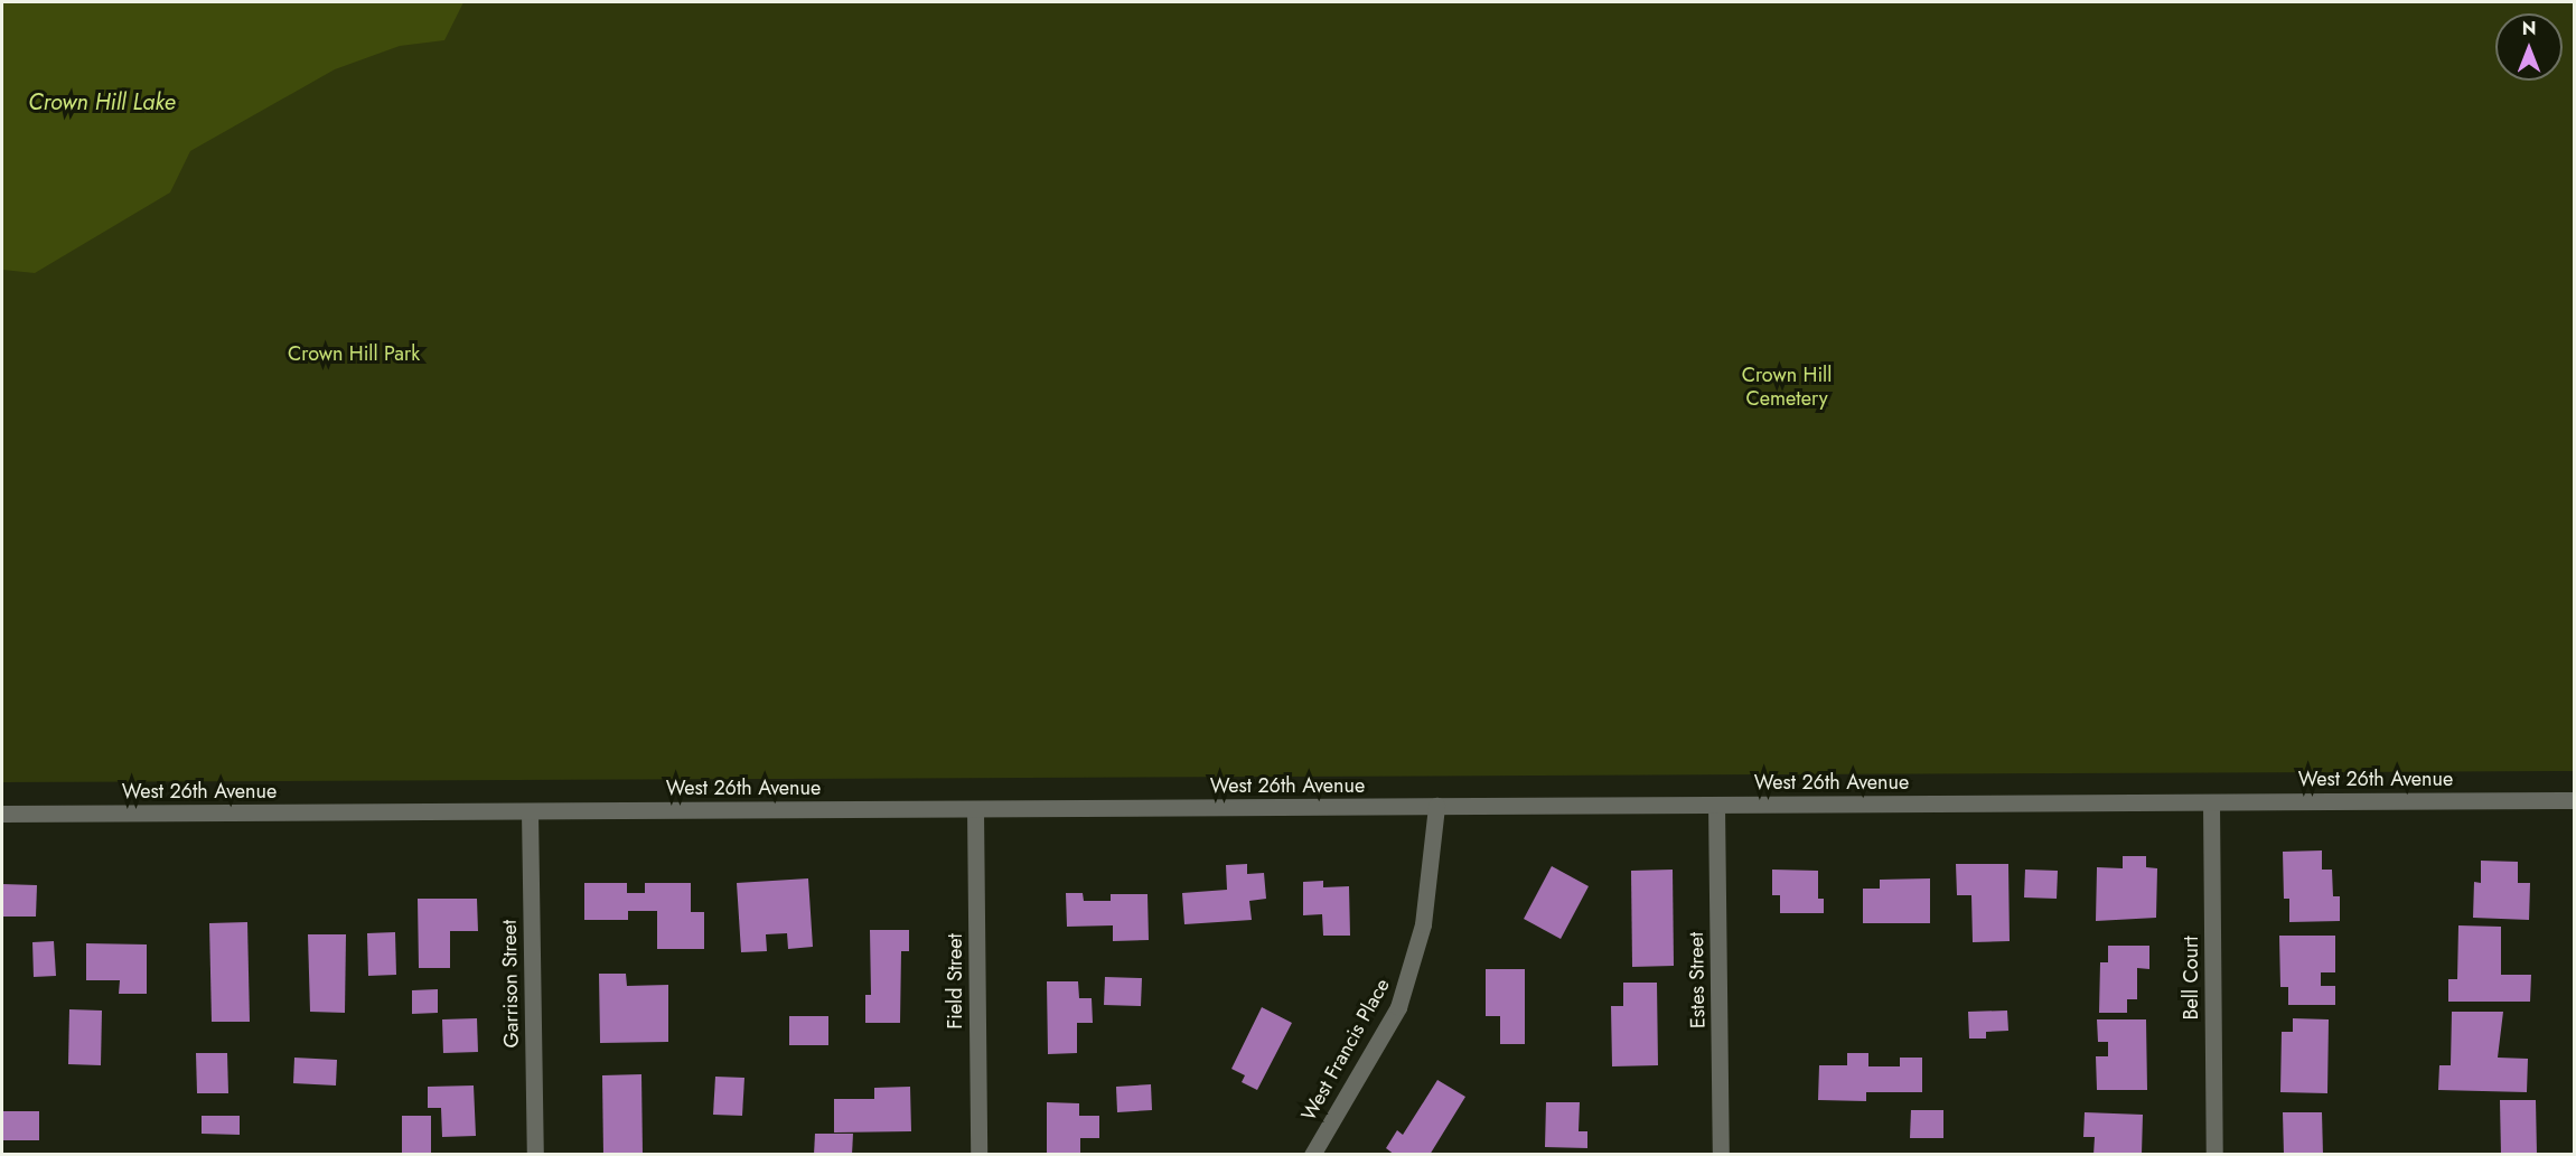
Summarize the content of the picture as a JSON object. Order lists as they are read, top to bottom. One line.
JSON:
{"streets":{"street":["West 26th Avenue","Bell Court","Estes Street","Field Street","Garrison Street","West Francis Place"]},"crossings":[["West 26th Avenue","Bell Court"],["West 26th Avenue","Estes Street"],["West 26th Avenue","Field Street"],["West 26th Avenue","Garrison Street"],["West 26th Avenue","West Francis Place"]],"water":["Crown Hill Lake"],"parks":["Crown Hill Park","Crown Hill Cemetery"],"north":"top"}
